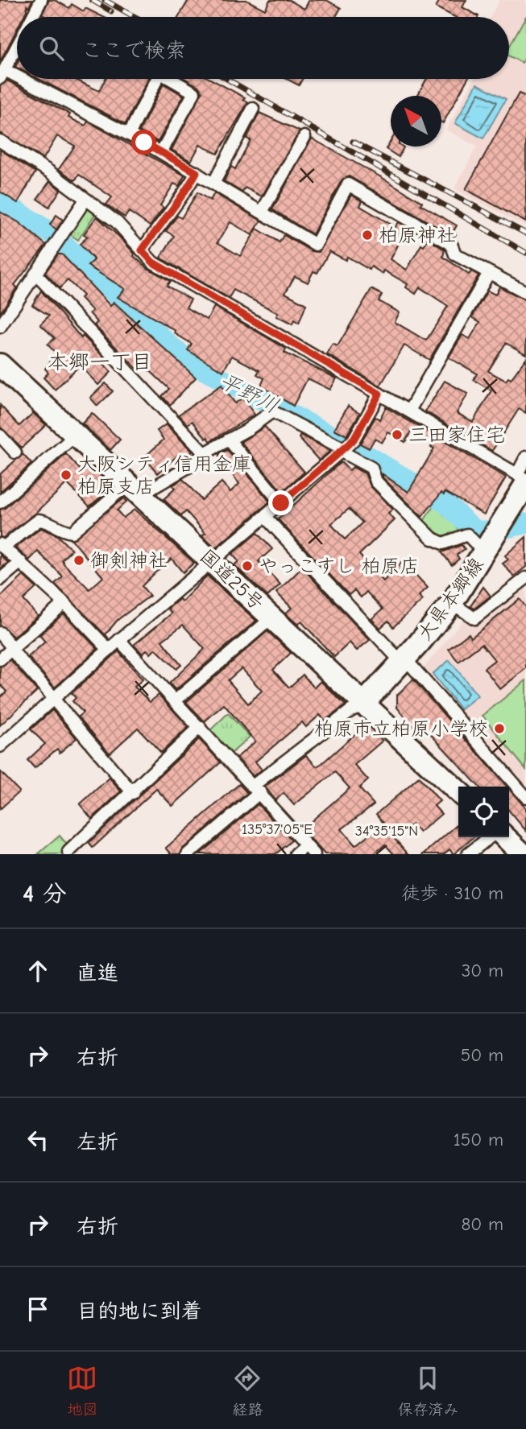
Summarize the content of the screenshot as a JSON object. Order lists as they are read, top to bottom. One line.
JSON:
{"streets":{"highway":["国道25号","大県本郷線"]},"crossings":[["国道25号","大県本郷線"]],"districts":["本郷一丁目"],"water":["平野川"],"places":["柏原神社","三田家住宅","大阪シティ信用金庫 柏原支店","御剣神社","やっこすし 柏原店","柏原市立柏原小学校"],"north":"top left","page":{"search":"ここで検索","heading":["4 分","徒歩 · 310 m"],"list":[["直進","30 m"],["右折","50 m"],["左折","150 m"],["右折","80 m"],"目的地に到着"],"nav":["地図","経路","保存済み"]},"coordinates":["135°37'05\"E","34°35'15\"N"]}
